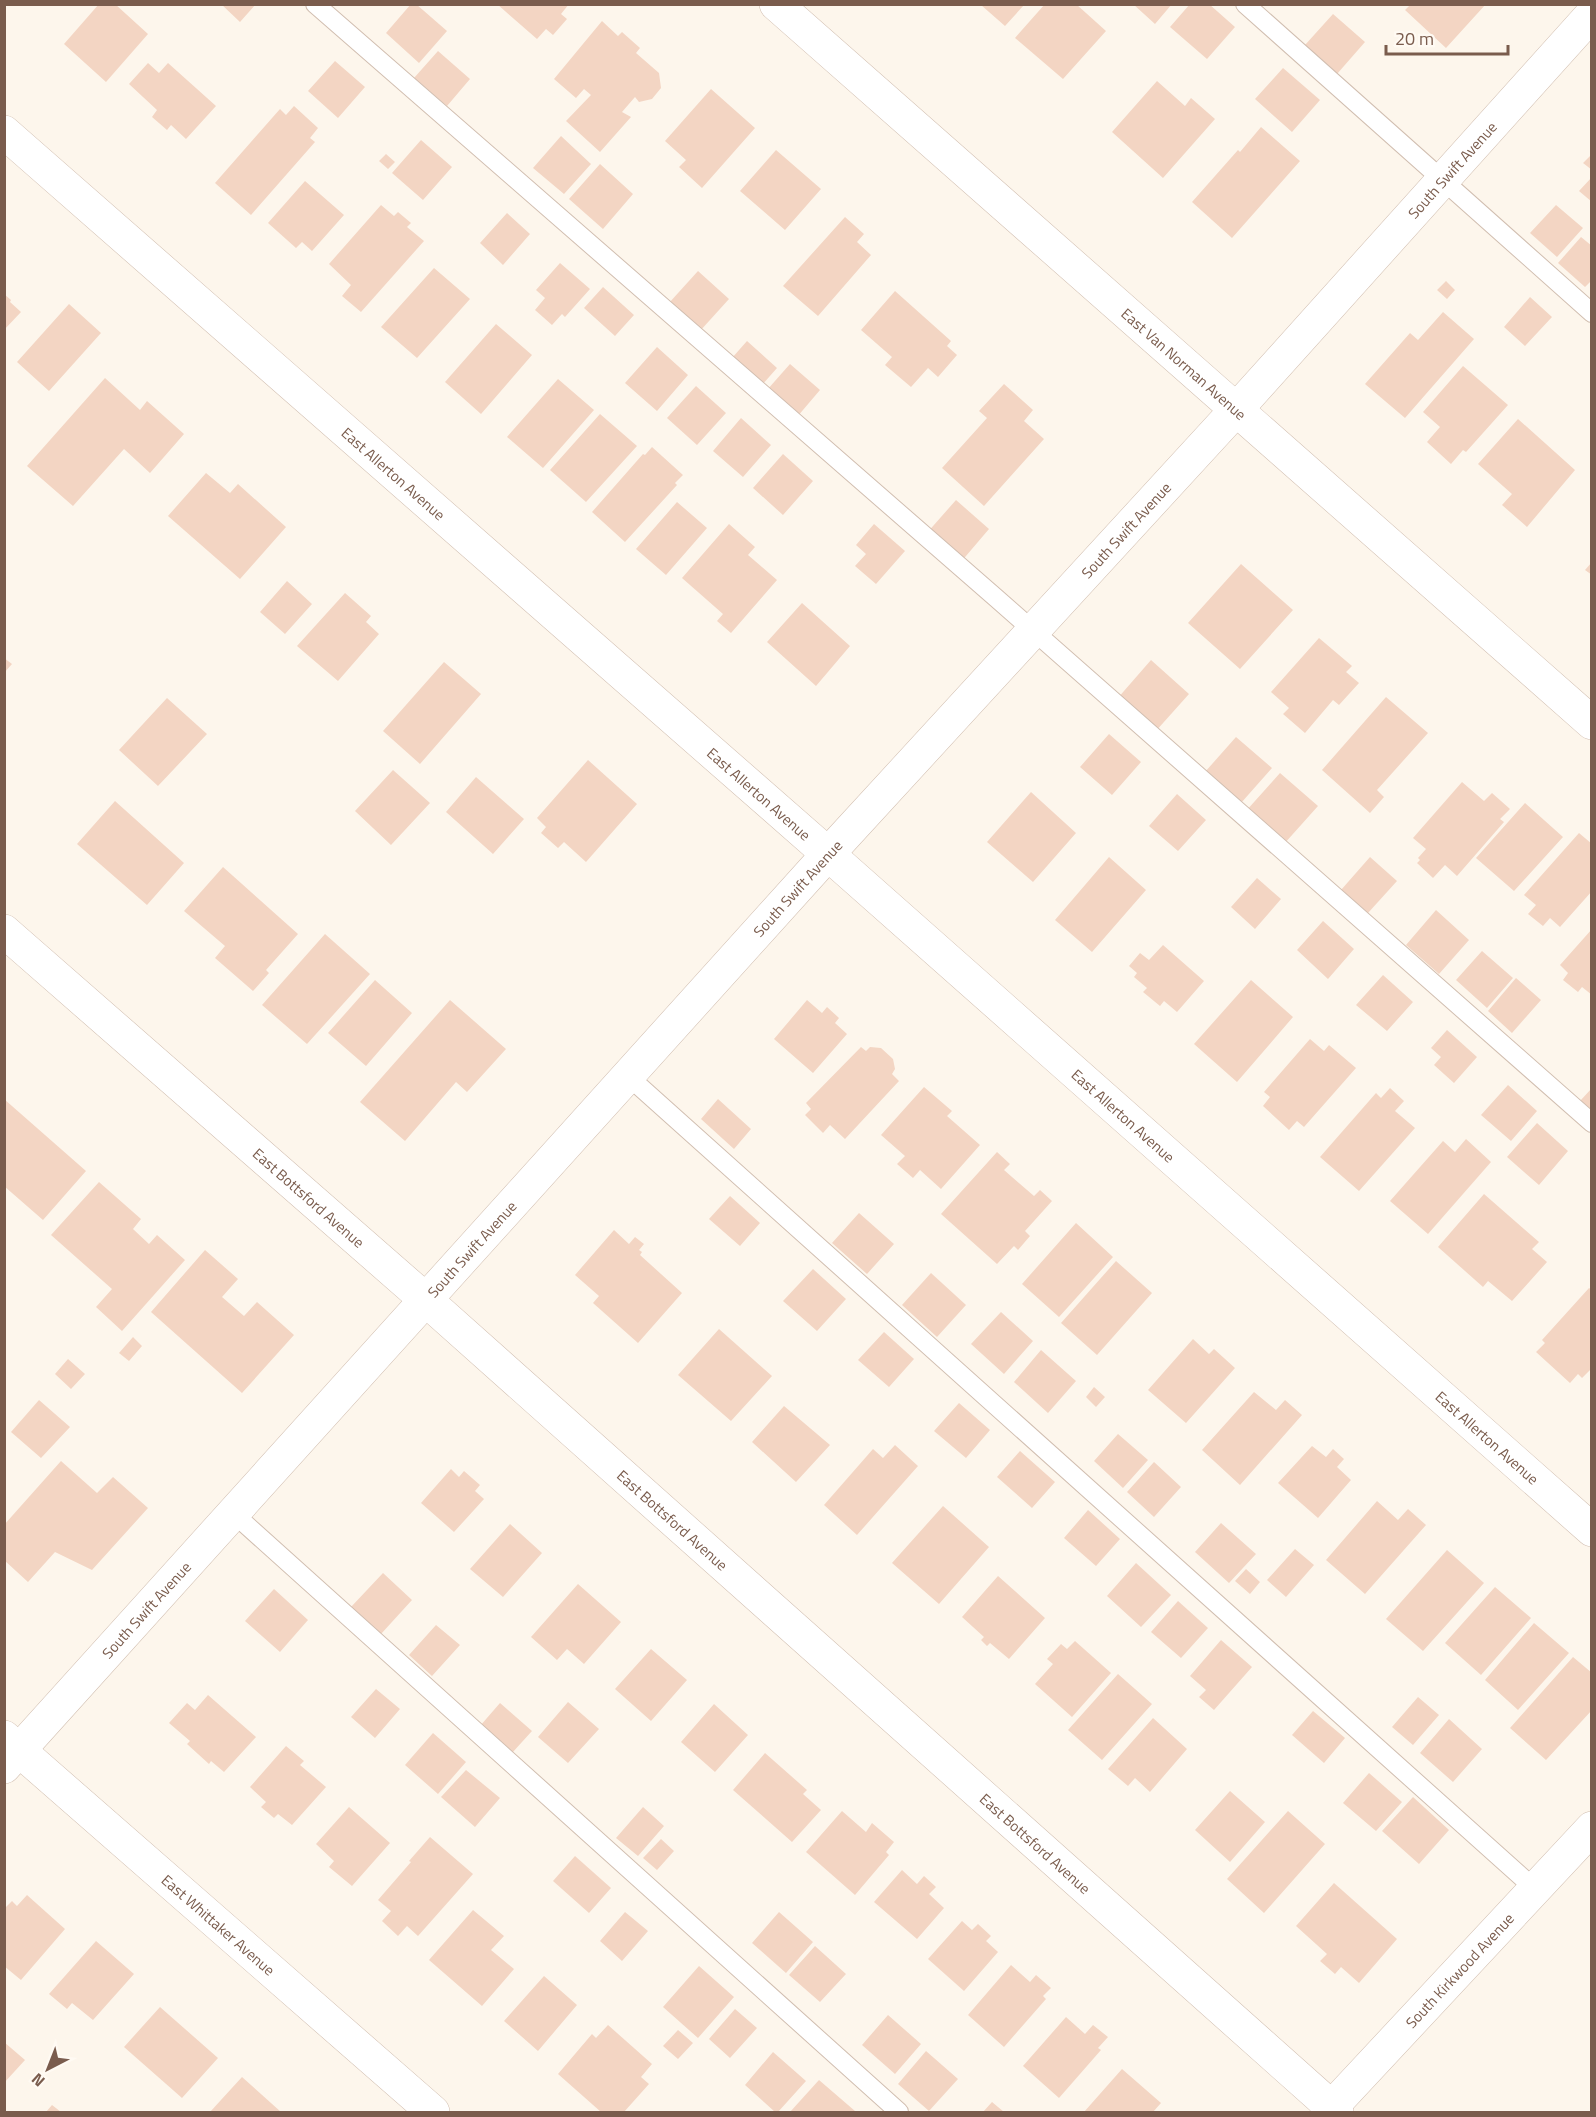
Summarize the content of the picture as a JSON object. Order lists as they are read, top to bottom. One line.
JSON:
{"streets":{"street":["South Swift Avenue","East Van Norman Avenue","East Allerton Avenue","East Bottsford Avenue","East Whittaker Avenue","South Kirkwood Avenue"]},"crossings":[["South Swift Avenue","East Van Norman Avenue"],["South Swift Avenue","East Allerton Avenue"],["South Swift Avenue","East Bottsford Avenue"],["South Swift Avenue","East Whittaker Avenue"],["East Bottsford Avenue","South Kirkwood Avenue"]],"scale_bar":"20 m","north":"bottom left"}
